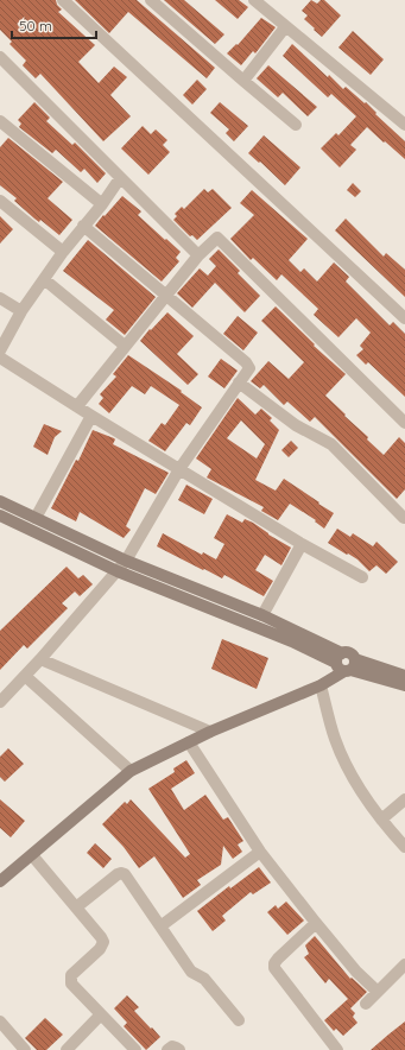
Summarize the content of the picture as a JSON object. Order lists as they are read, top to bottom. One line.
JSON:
{"scale_bar":"50 m"}
